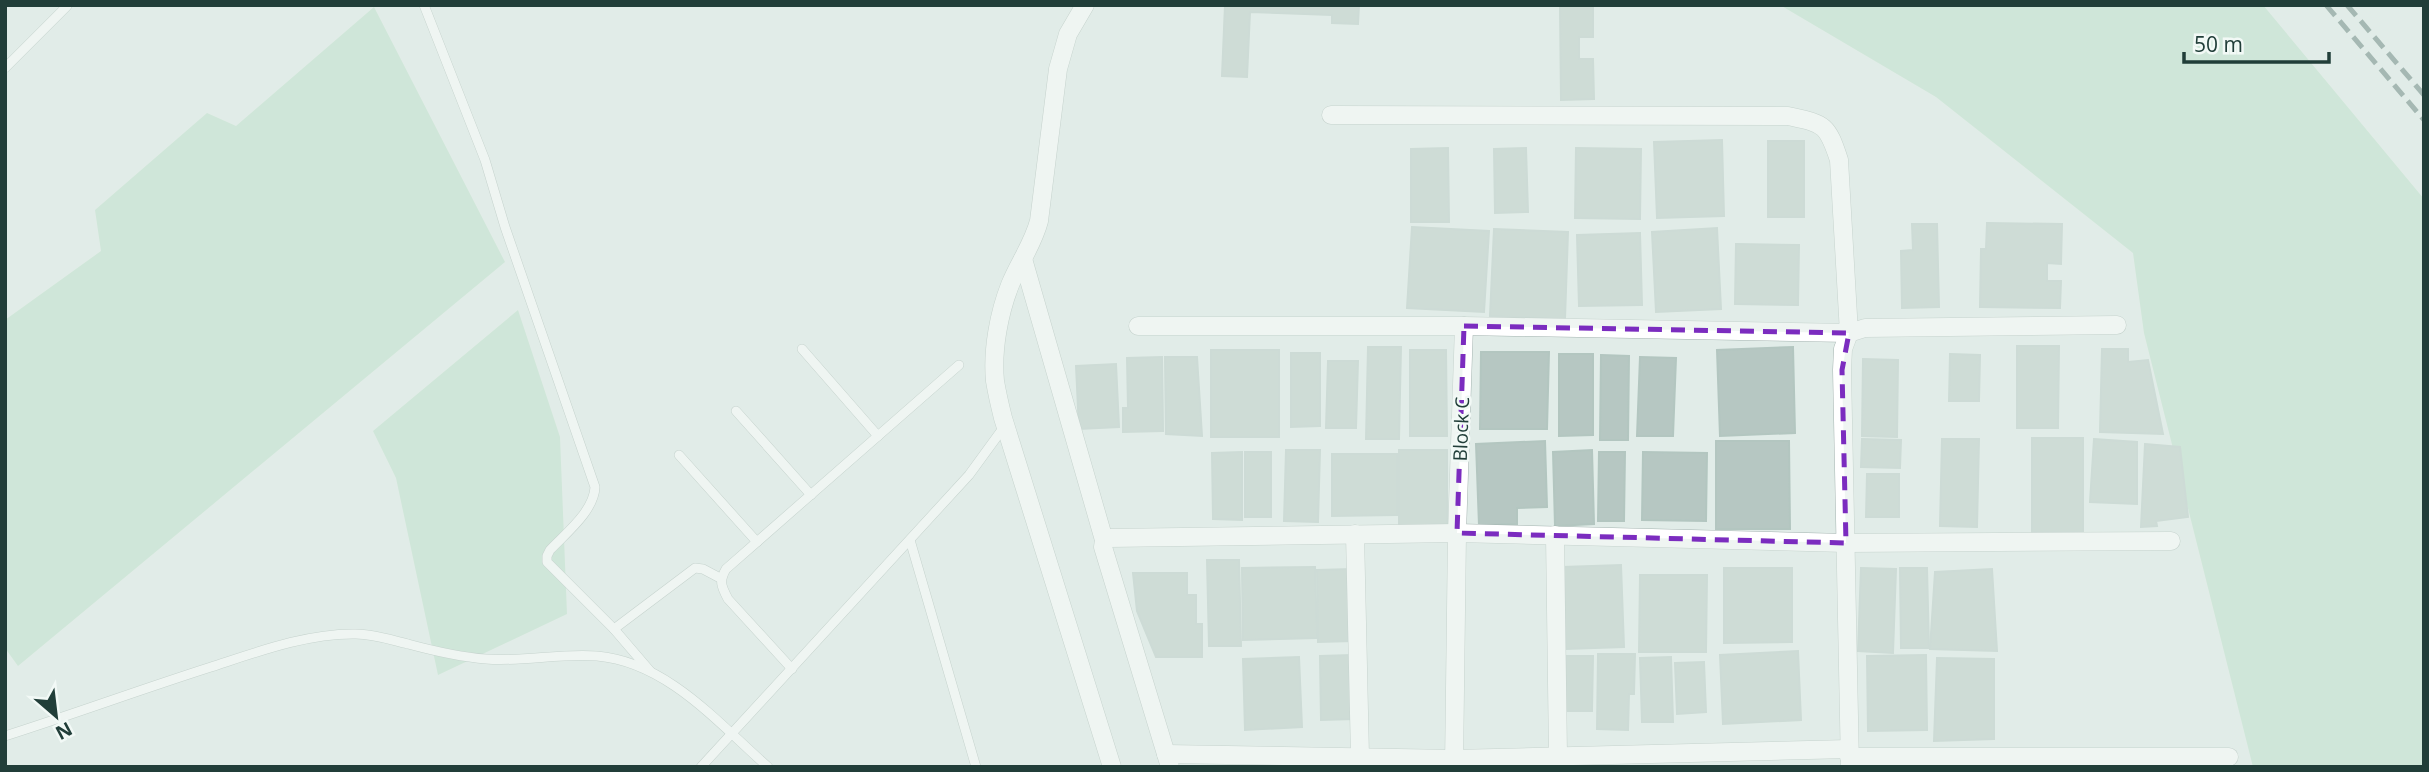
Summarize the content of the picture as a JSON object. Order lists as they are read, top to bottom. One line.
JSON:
{"streets":{"street":["Block C"]},"scale_bar":"50 m","north":"bottom right"}
